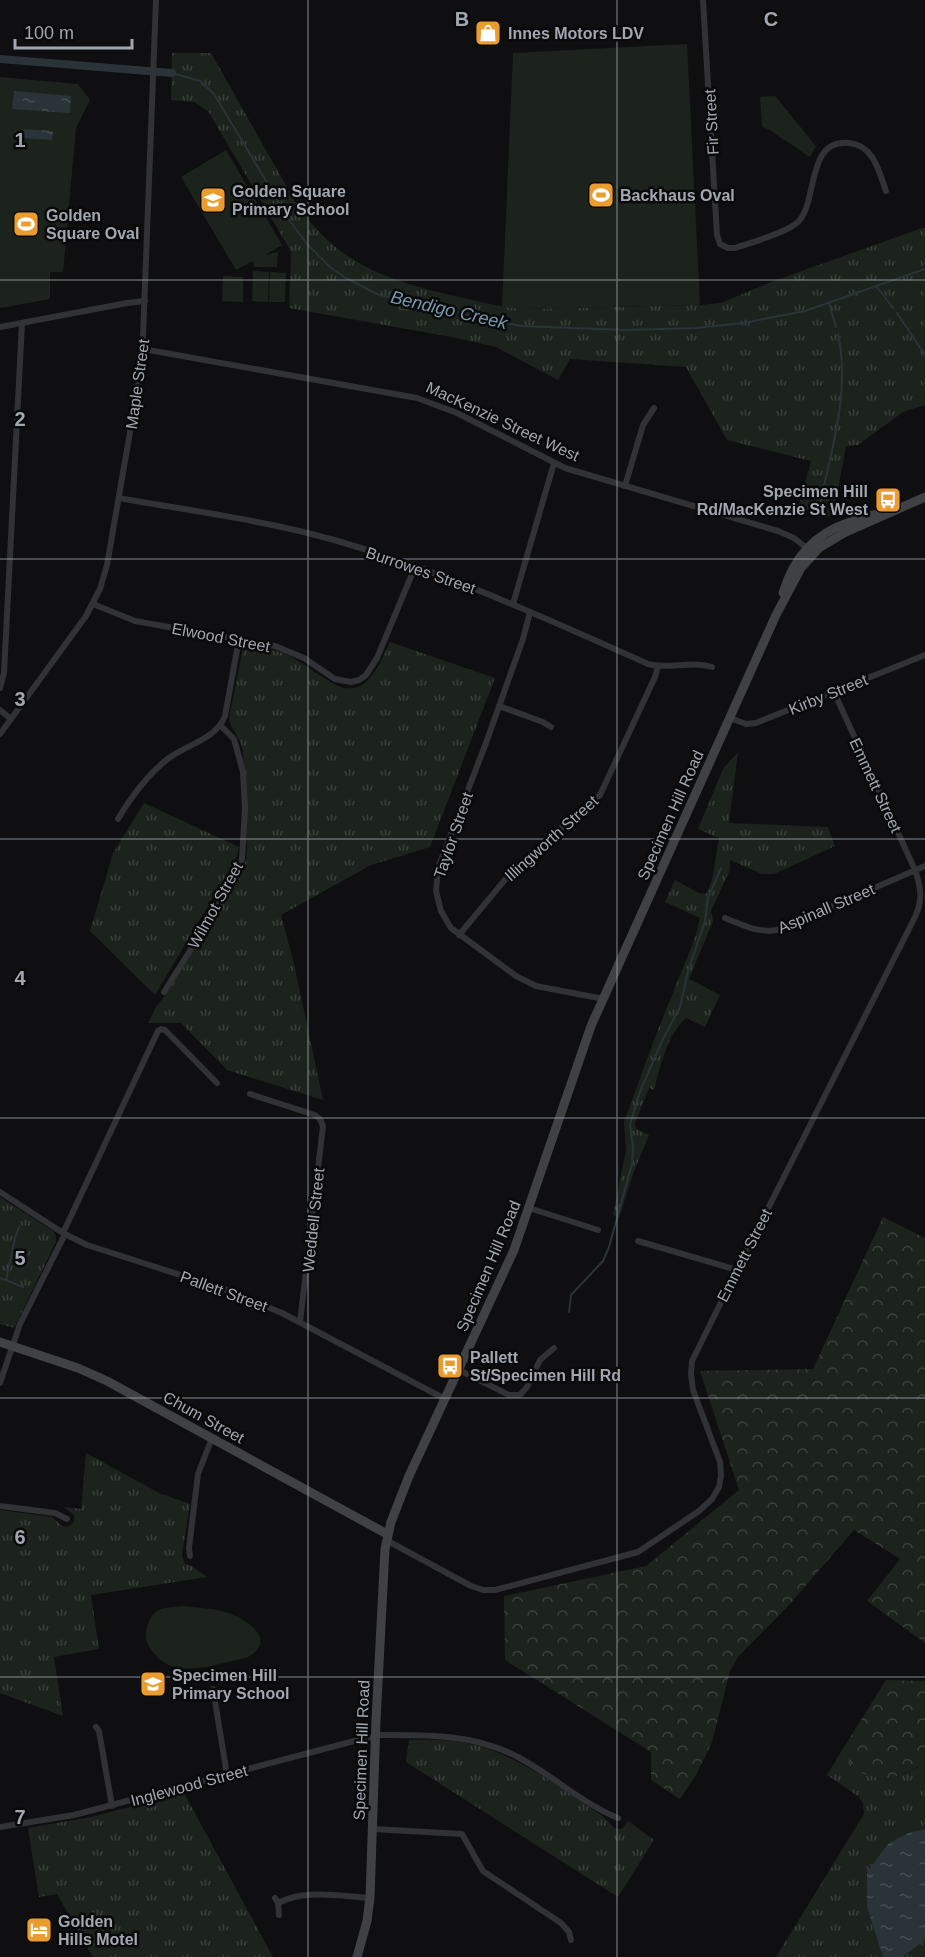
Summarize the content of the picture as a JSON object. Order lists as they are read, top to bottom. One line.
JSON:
{"streets":{"main road":["Specimen Hill Road","Chum Street"],"street":["Fir Street","Maple Street","MacKenzie Street West","Burrowes Street","Elwood Street","Kirby Street","Emmett Street","Taylor Street","Illingworth Street","Wilmot Street","Aspinall Street","Weddell Street","Pallett Street","Inglewood Street"]},"crossings":[["Maple Street","MacKenzie Street West"],["Maple Street","Burrowes Street"],["Maple Street","Elwood Street"],["MacKenzie Street West","Specimen Hill Road"],["Burrowes Street","Elwood Street"],["Burrowes Street","Taylor Street"],["Burrowes Street","Illingworth Street"],["Kirby Street","Emmett Street"],["Kirby Street","Specimen Hill Road"],["Emmett Street","Specimen Hill Road"],["Emmett Street","Aspinall Street"],["Emmett Street","Chum Street"],["Specimen Hill Road","Taylor Street"],["Specimen Hill Road","Pallett Street"],["Specimen Hill Road","Chum Street"],["Specimen Hill Road","Inglewood Street"],["Taylor Street","Illingworth Street"],["Weddell Street","Pallett Street"]],"water":["Bendigo Creek"],"places":{"shop":["Innes Motors LDV"],"sports":["Backhaus Oval","Golden Square Oval"],"school or university":["Golden Square Primary School","Specimen Hill Primary School"],"bus stop":["Specimen Hill Rd/MacKenzie St West","Pallett St/Specimen Hill Rd"],"hotel":["Golden Hills Motel"]},"scale_bar":"100 m","grid":{"columns":["B","C"],"rows":["1","2","3","4","5","6","7"]}}
